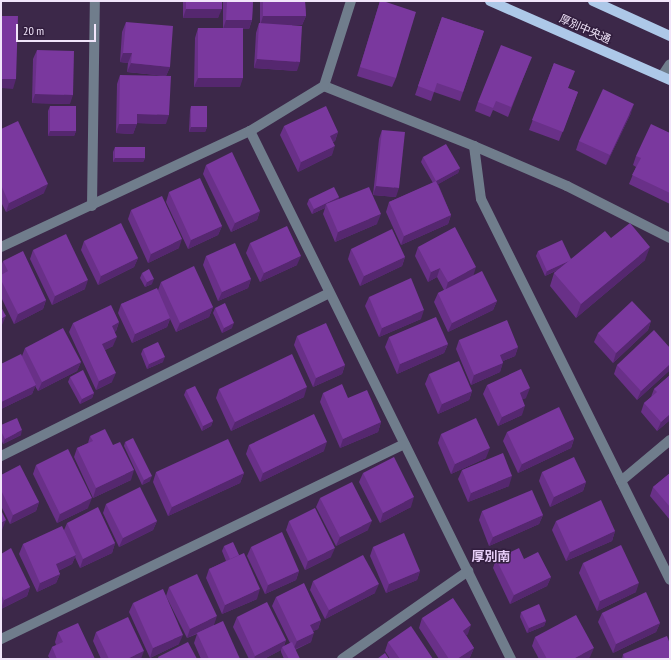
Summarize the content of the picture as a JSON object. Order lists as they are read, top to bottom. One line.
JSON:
{"streets":{"main road":["厚別中央通"]},"districts":["厚別南"],"scale_bar":"20 m"}
